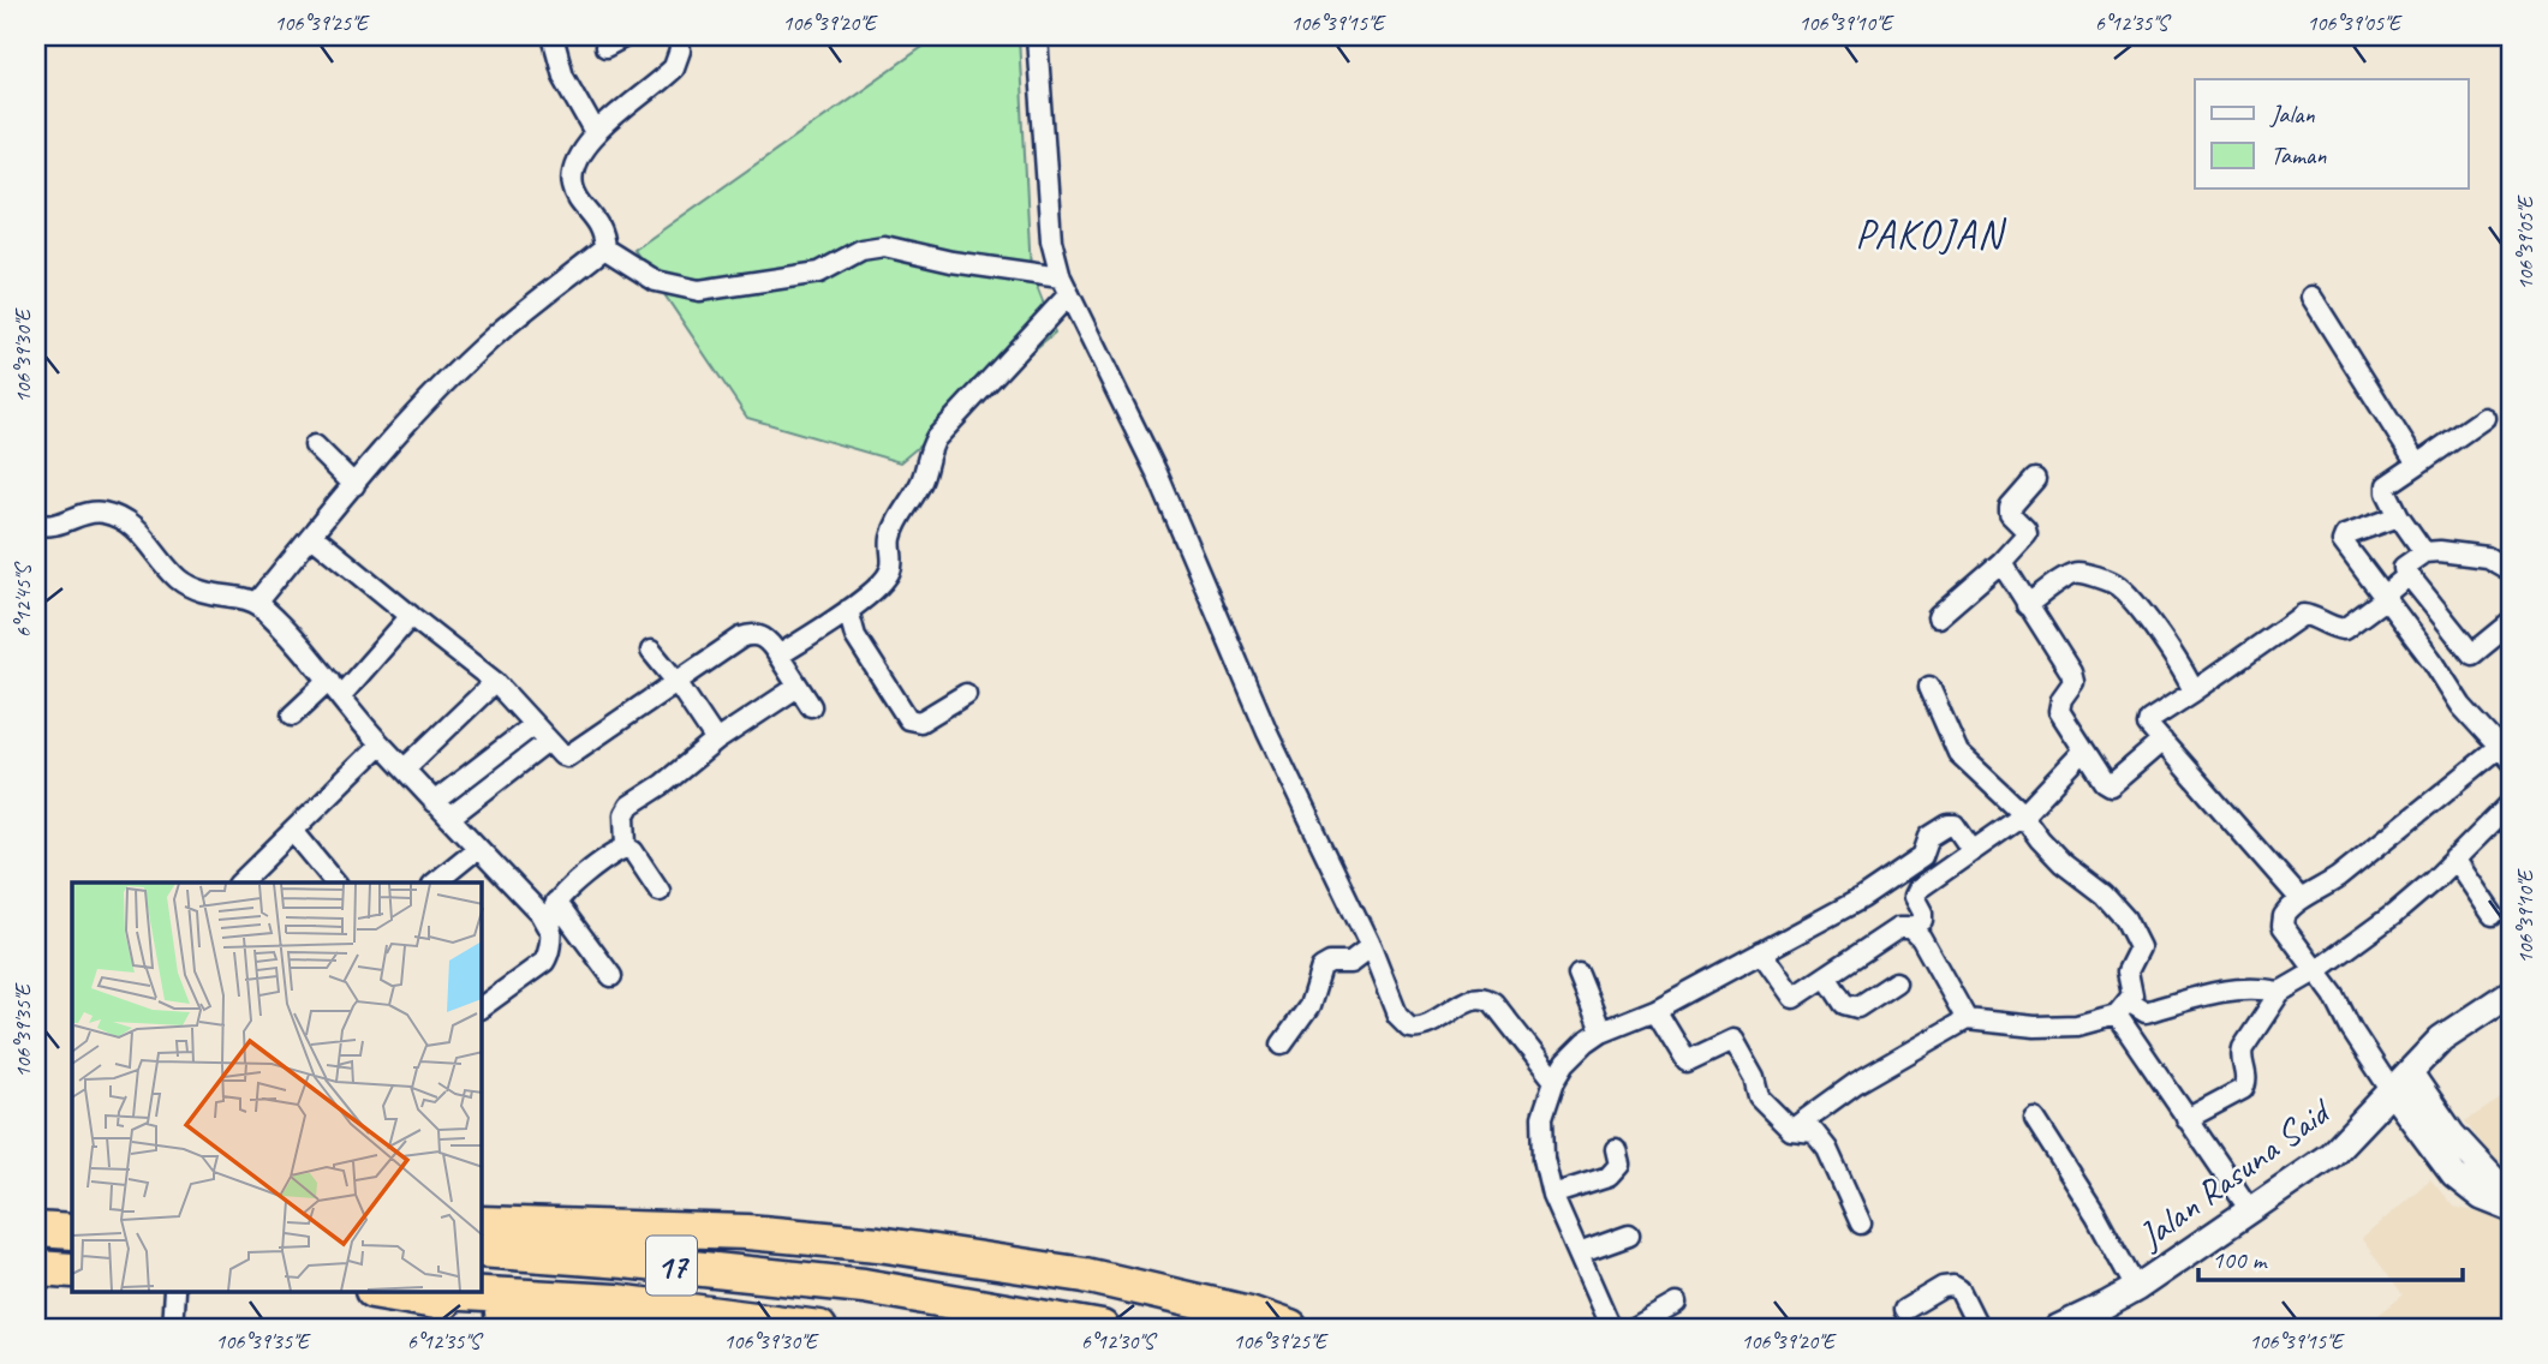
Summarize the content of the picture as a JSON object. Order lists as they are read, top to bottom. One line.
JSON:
{"streets":{"highway":["17"],"main road":["Jalan Rasuna Said"]},"districts":["PAKOJAN"],"legend":["Jalan","Taman"],"scale_bar":"100 m","coordinates":["106°39'25\"E","106°39'20\"E","106°39'15\"E","106°39'10\"E","6°12'35\"S","106°39'05\"E","106°39'30\"E","6°12'45\"S","106°39'35\"E","6°12'30\"S"]}
